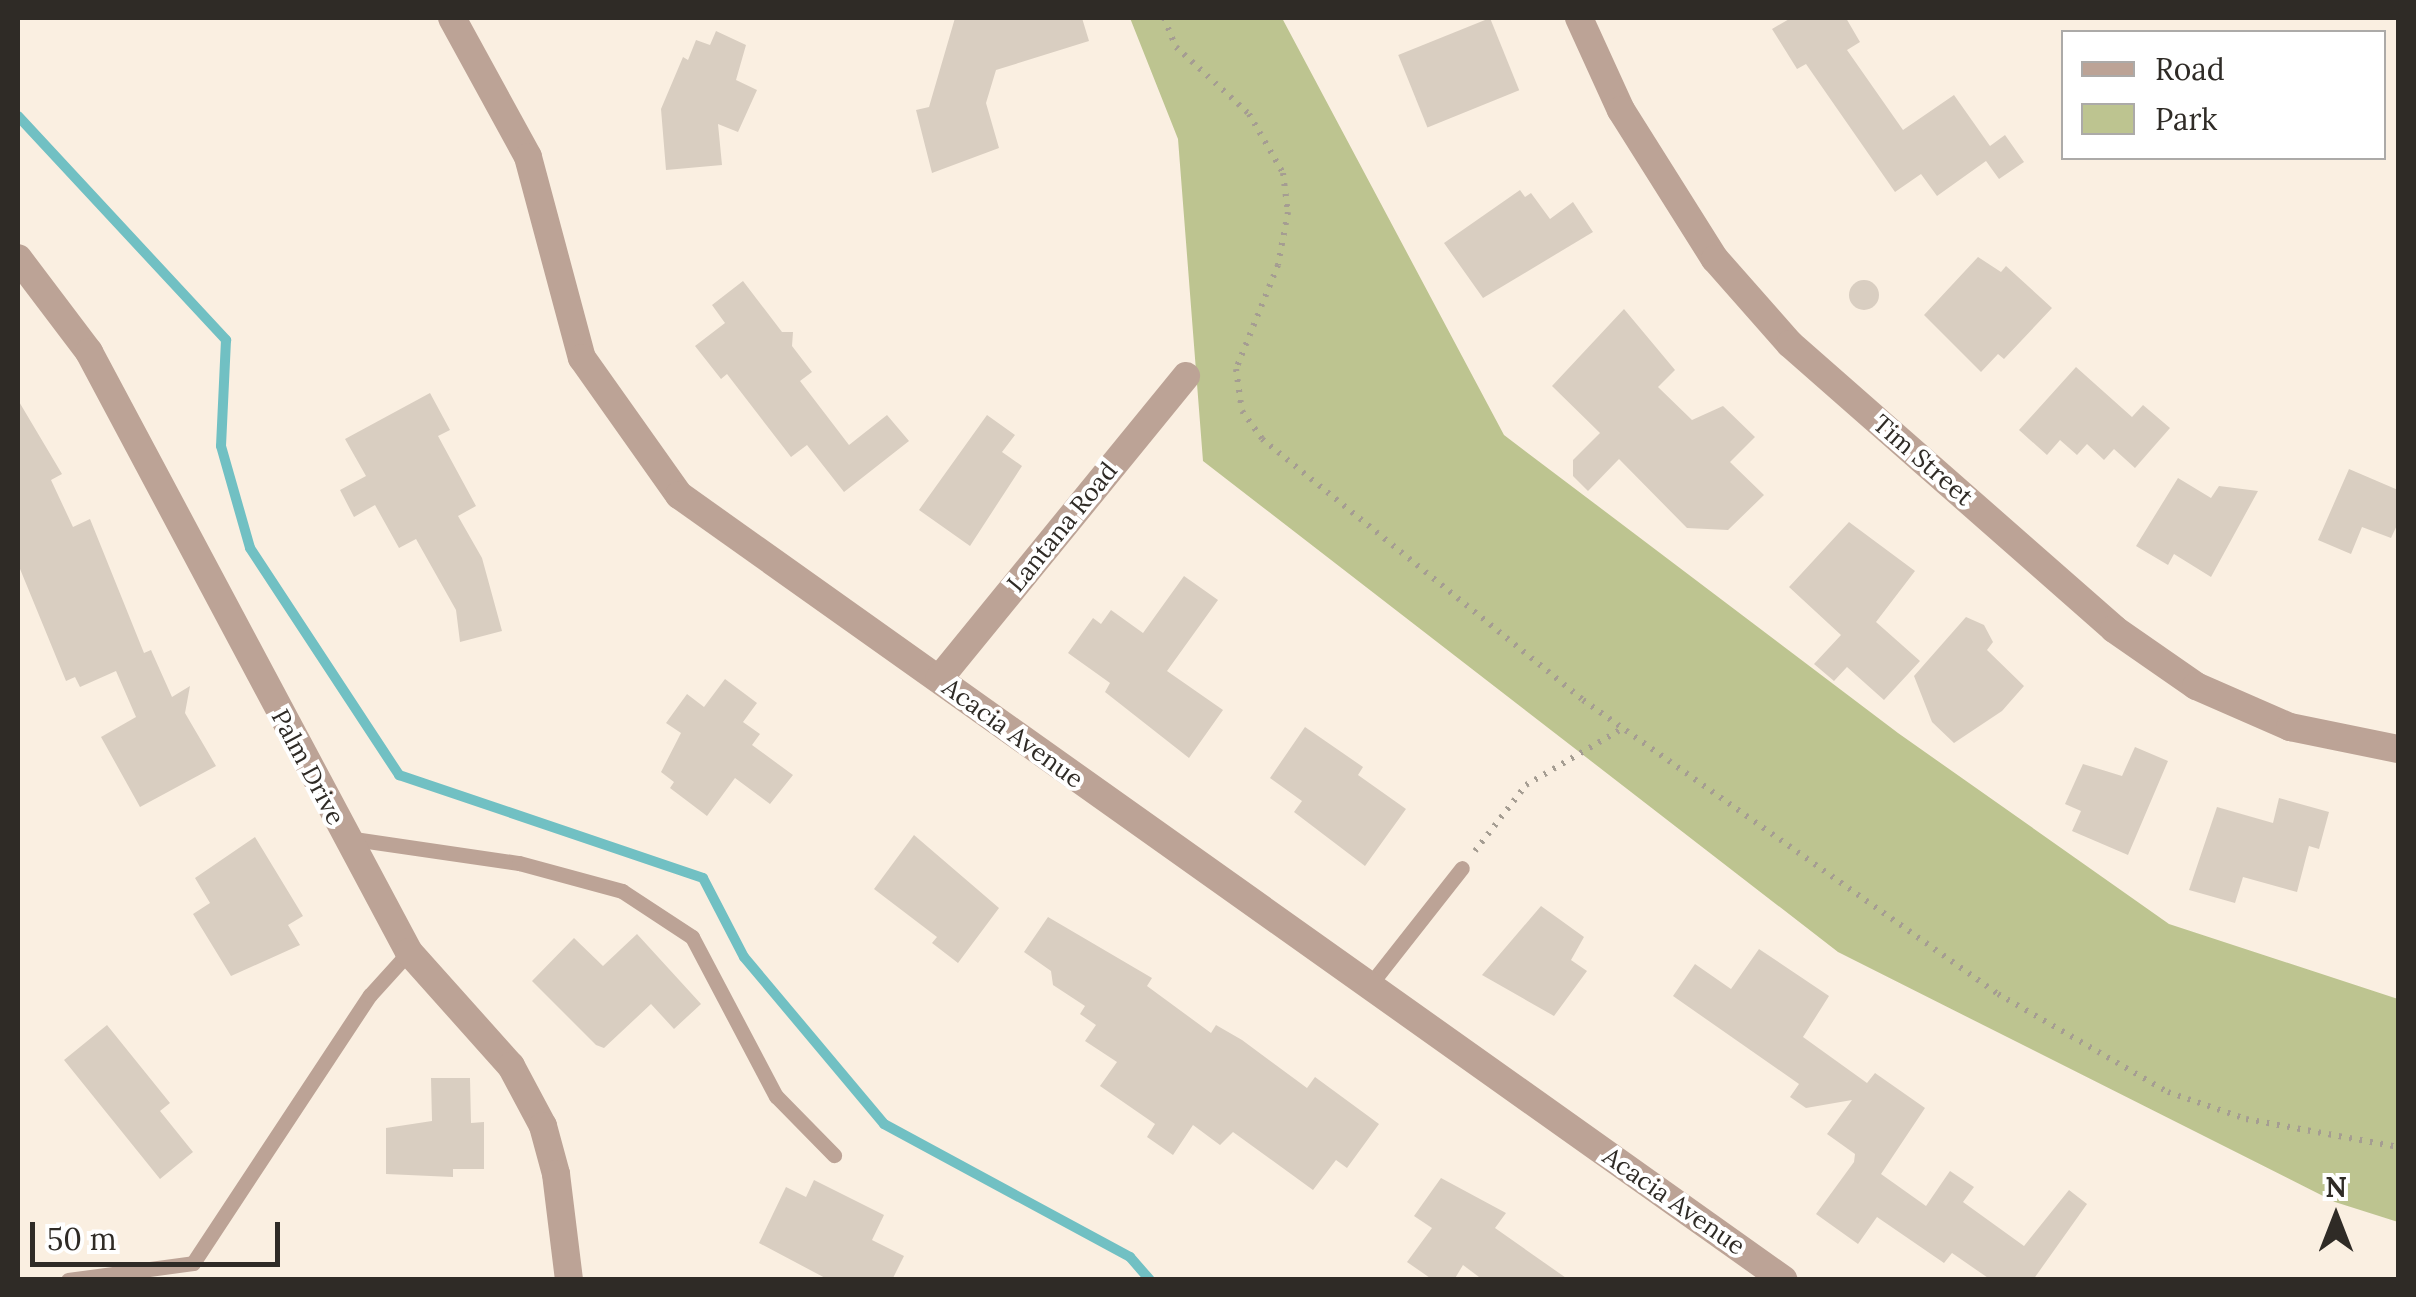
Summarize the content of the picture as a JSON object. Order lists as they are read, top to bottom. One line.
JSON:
{"streets":{"street":["Tim Street","Lantana Road","Acacia Avenue","Palm Drive"]},"crossings":[["Lantana Road","Acacia Avenue"]],"legend":["Road","Park"],"scale_bar":"50 m","north":"top"}
